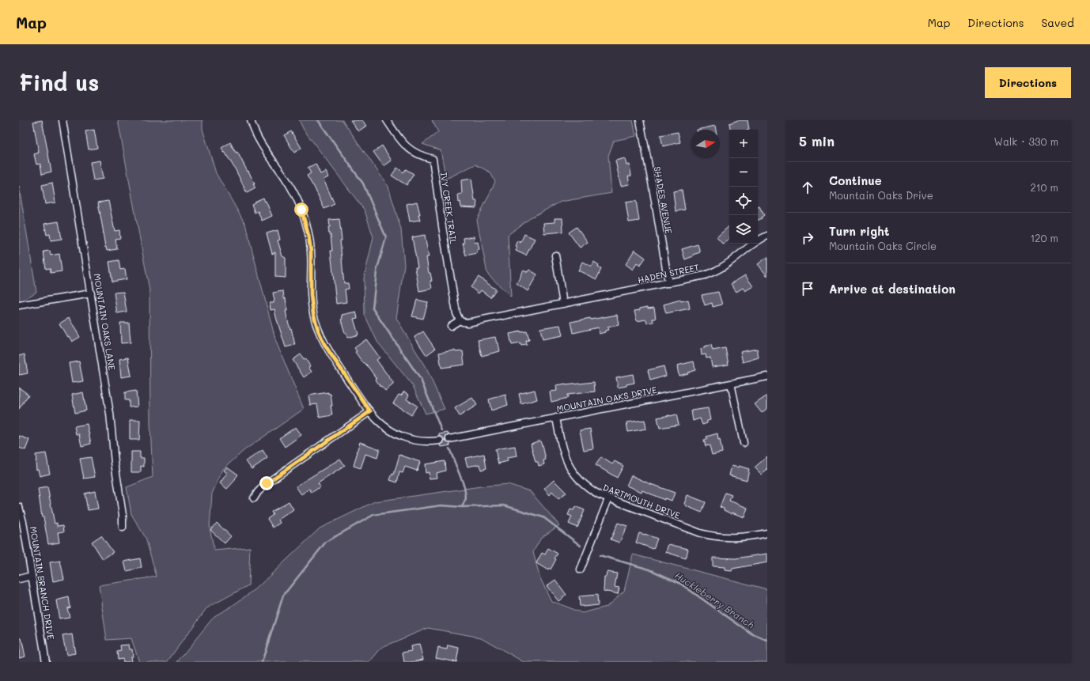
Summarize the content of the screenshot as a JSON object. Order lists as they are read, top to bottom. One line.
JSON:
{"streets":{"street":["SHADES AVENUE","IVY CREEK TRAIL","HADEN STREET","MOUNTAIN OAKS LANE","MOUNTAIN OAKS DRIVE","DARTMOUTH DRIVE","MOUNTAIN BRANCH DRIVE"]},"crossings":[["SHADES AVENUE","HADEN STREET"],["IVY CREEK TRAIL","HADEN STREET"],["MOUNTAIN OAKS DRIVE","DARTMOUTH DRIVE"]],"water":["Huckleberry Branch"],"north":"right","page":{"header":"Map","nav":["Map","Directions","Saved"],"buttons":"Directions","title":"Find us","heading":["5 min","Walk · 330 m"],"map_buttons":["+","−"],"list":[["Continue","Mountain Oaks Drive","210 m"],["Turn right","Mountain Oaks Circle","120 m"],"Arrive at destination"]}}
